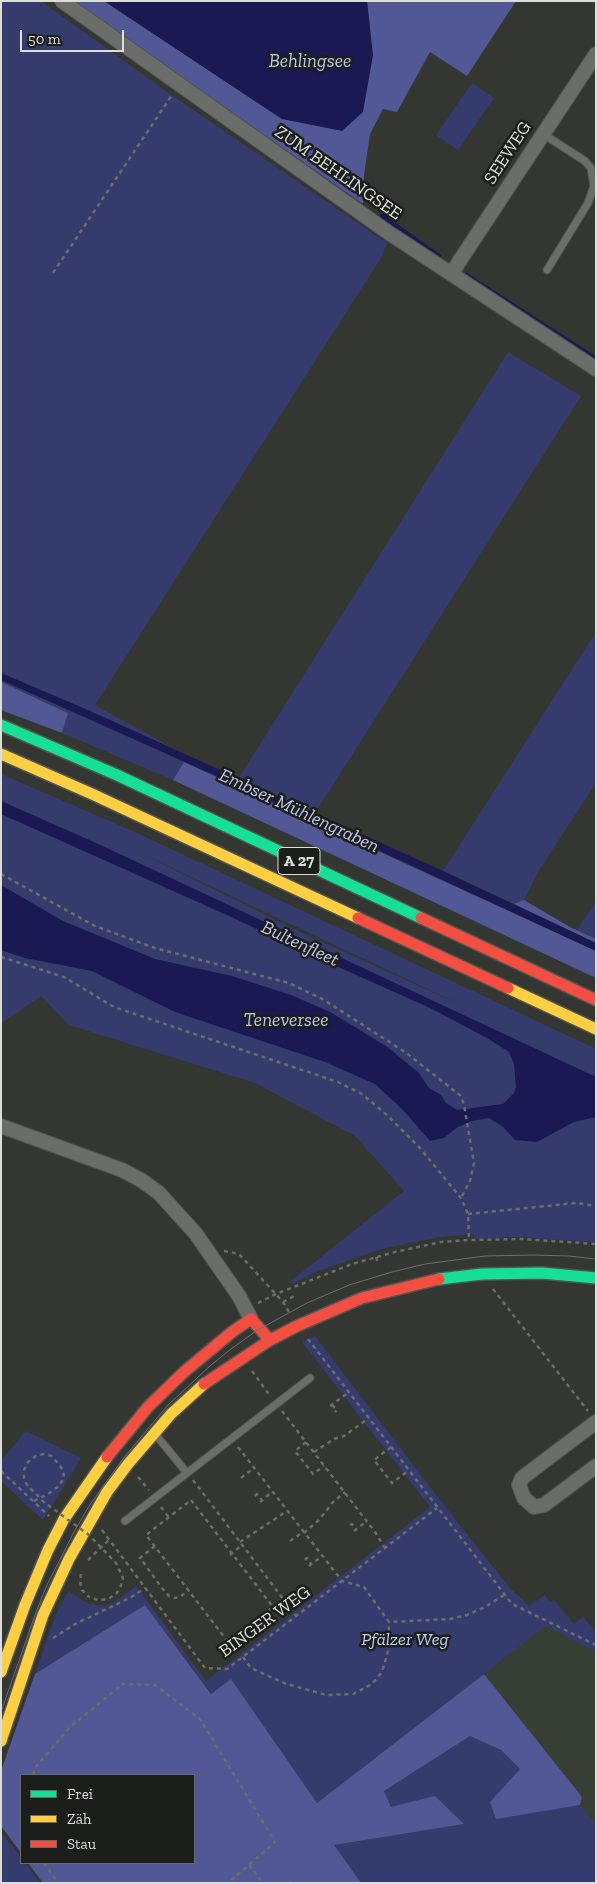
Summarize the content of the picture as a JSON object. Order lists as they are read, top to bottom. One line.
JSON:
{"streets":{"main road":["A 27"],"street":["SEEWEG","ZUM BEHLINGSEE"],"path":["BINGER WEG"]},"crossings":[["SEEWEG","ZUM BEHLINGSEE"]],"water":["Behlingsee","Embser Mühlengraben","Bultenfleet","Teneversee"],"parks":["Pfälzer Weg"],"legend":["Frei","Zäh","Stau"],"scale_bar":"50 m"}
